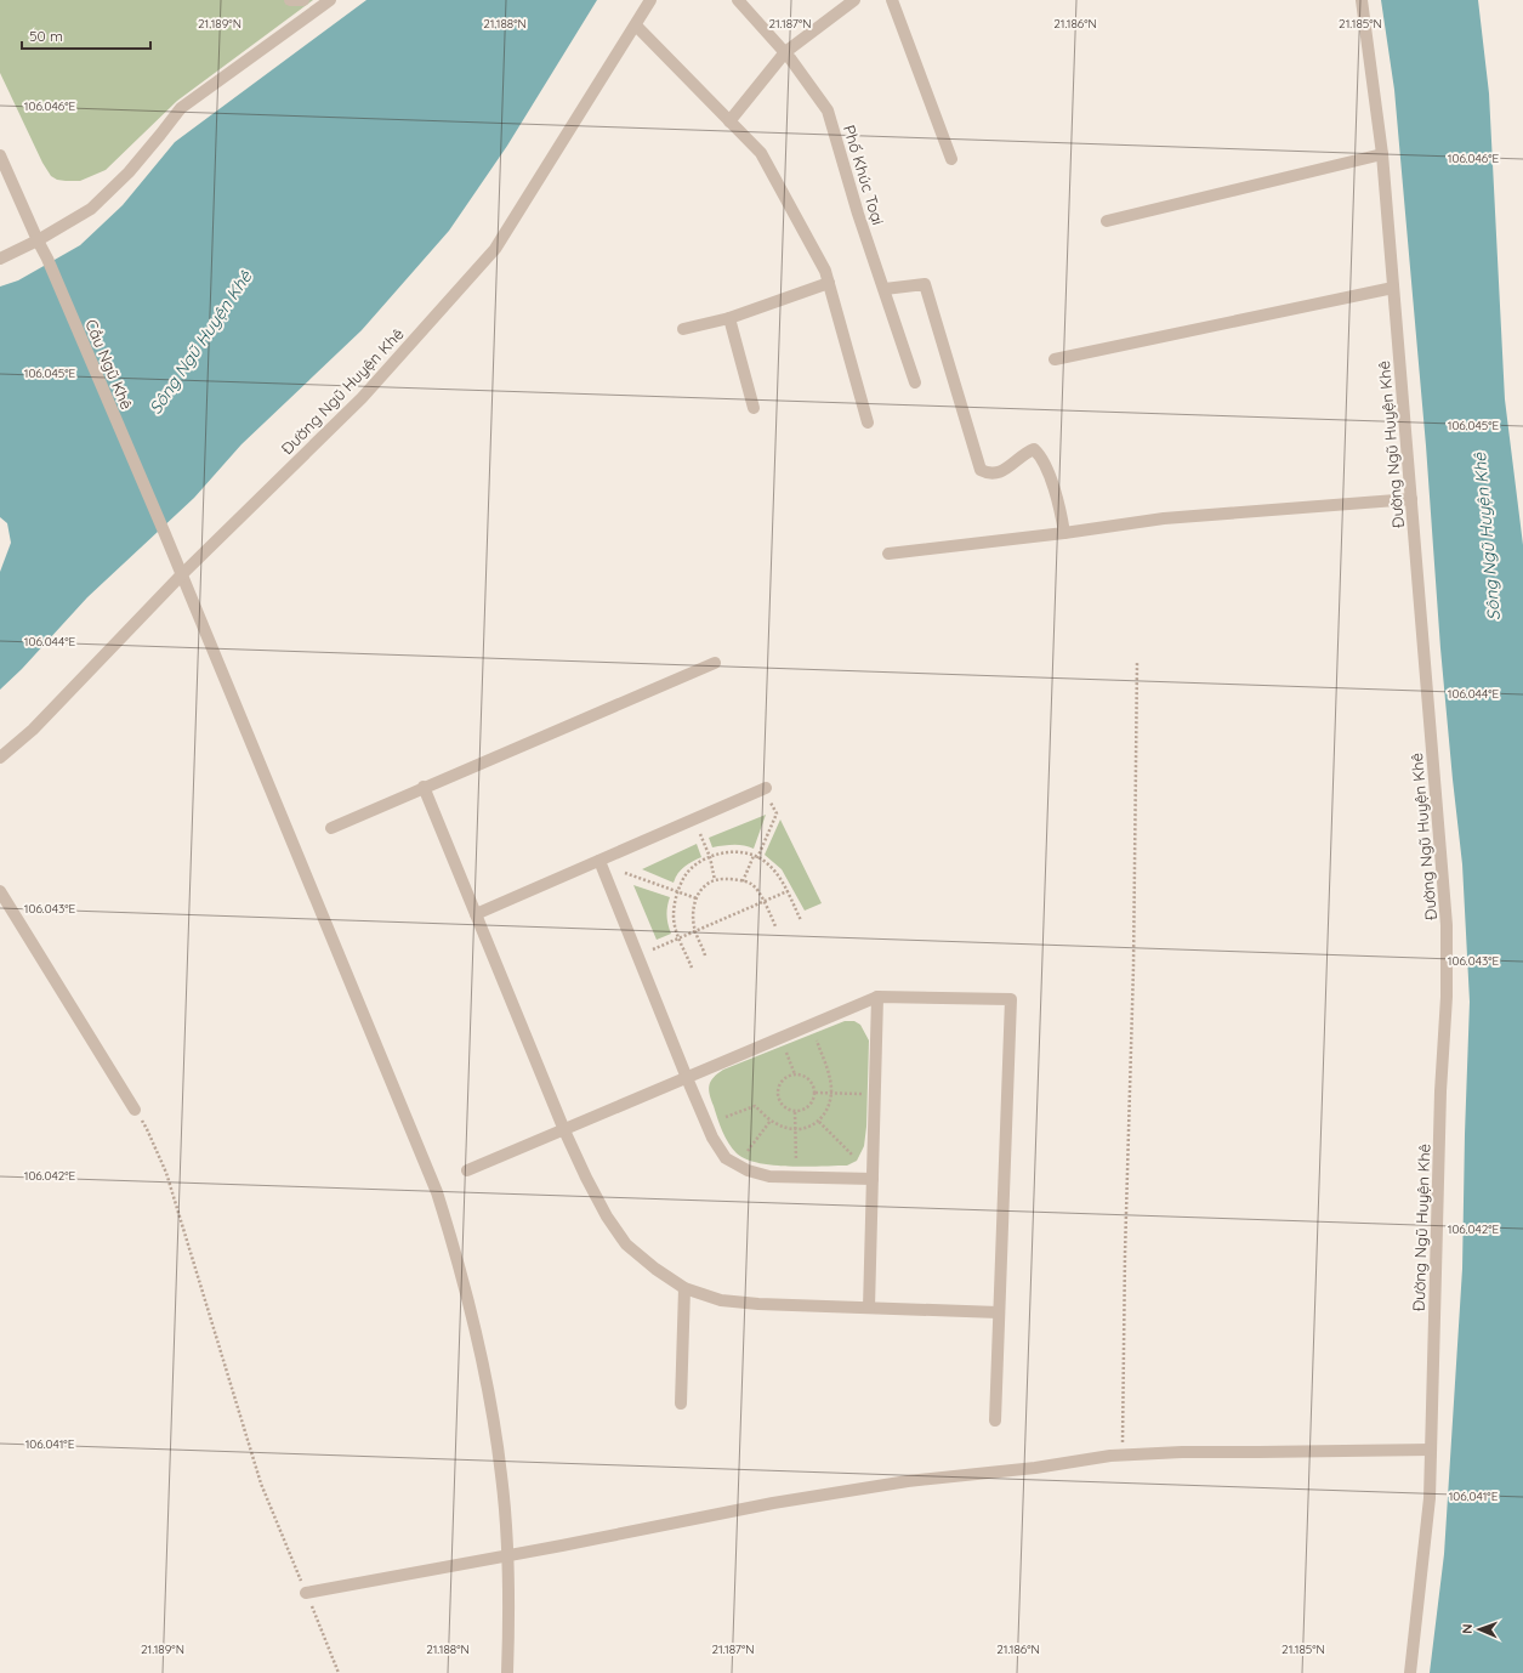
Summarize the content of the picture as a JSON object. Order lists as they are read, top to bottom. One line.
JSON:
{"streets":{"street":["Phố Khúc Toại","Cầu Ngũ Khê","Đường Ngũ Huyện Khê"]},"crossings":[["Cầu Ngũ Khê","Đường Ngũ Huyện Khê"]],"water":["Sông Ngũ Huyện Khê"],"scale_bar":"50 m","north":"left","coordinates":["21.189°N","21.188°N","21.187°N","21.186°N","21.185°N","106.046°E","106.045°E","106.044°E","106.043°E","106.042°E","106.041°E"]}
